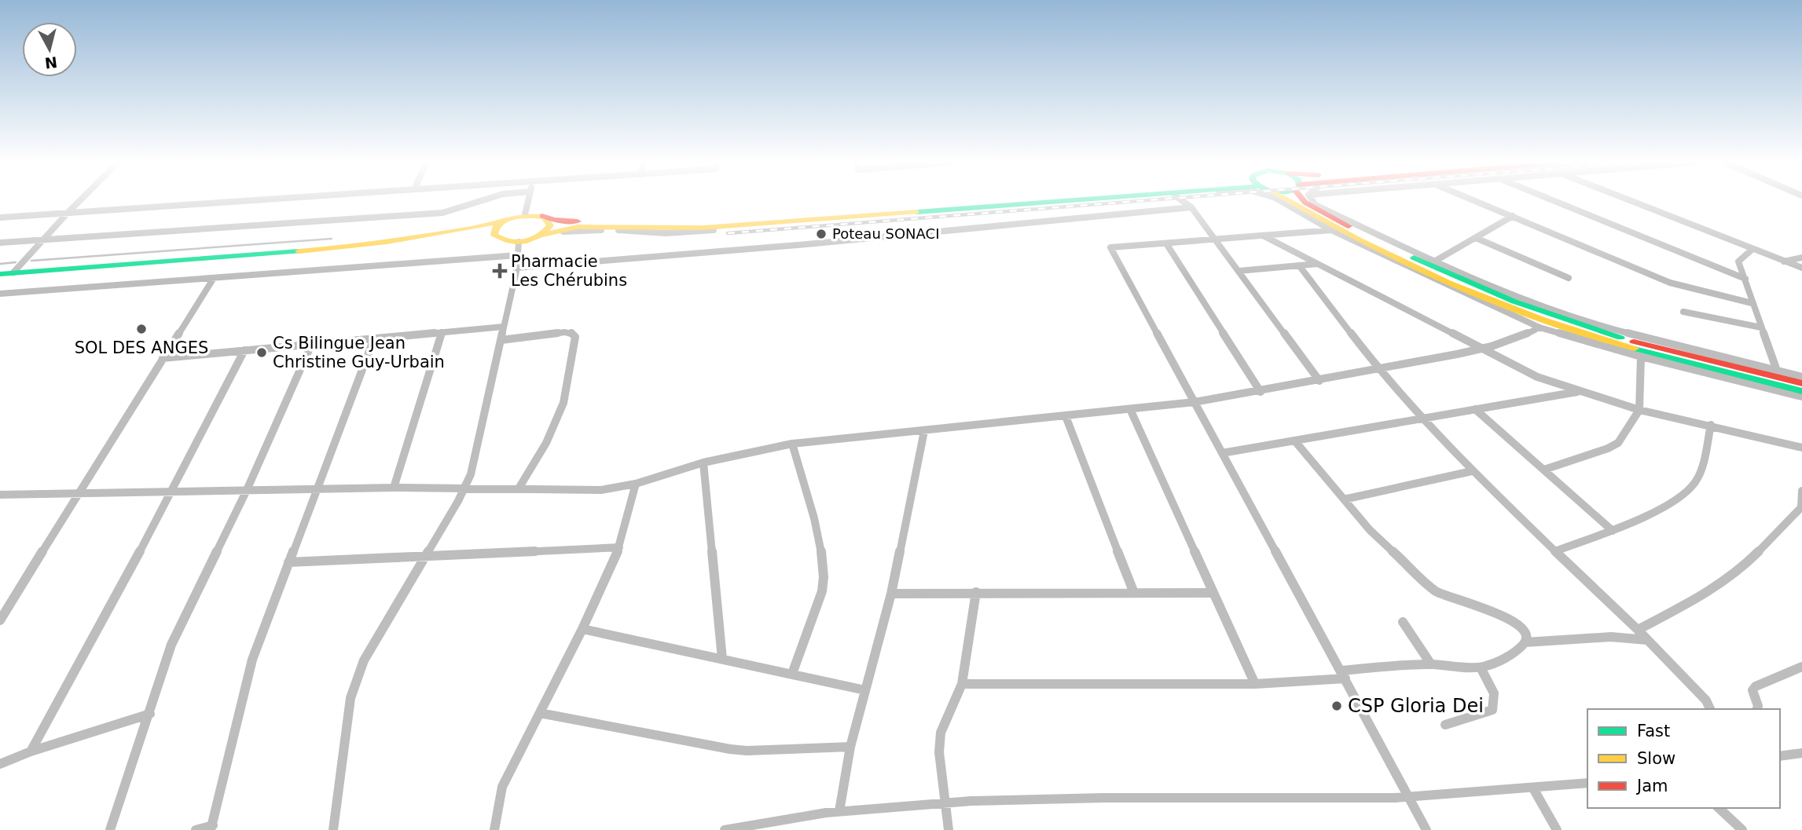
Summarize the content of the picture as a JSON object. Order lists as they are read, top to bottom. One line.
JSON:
{"places":{"other":["Poteau SONACI","SOL DES ANGES","Cs Bilingue Jean Christine Guy-Urbain","CSP Gloria Dei"],"health":["Pharmacie Les Chérubins"]},"legend":["Fast","Slow","Jam"],"north":"bottom"}
